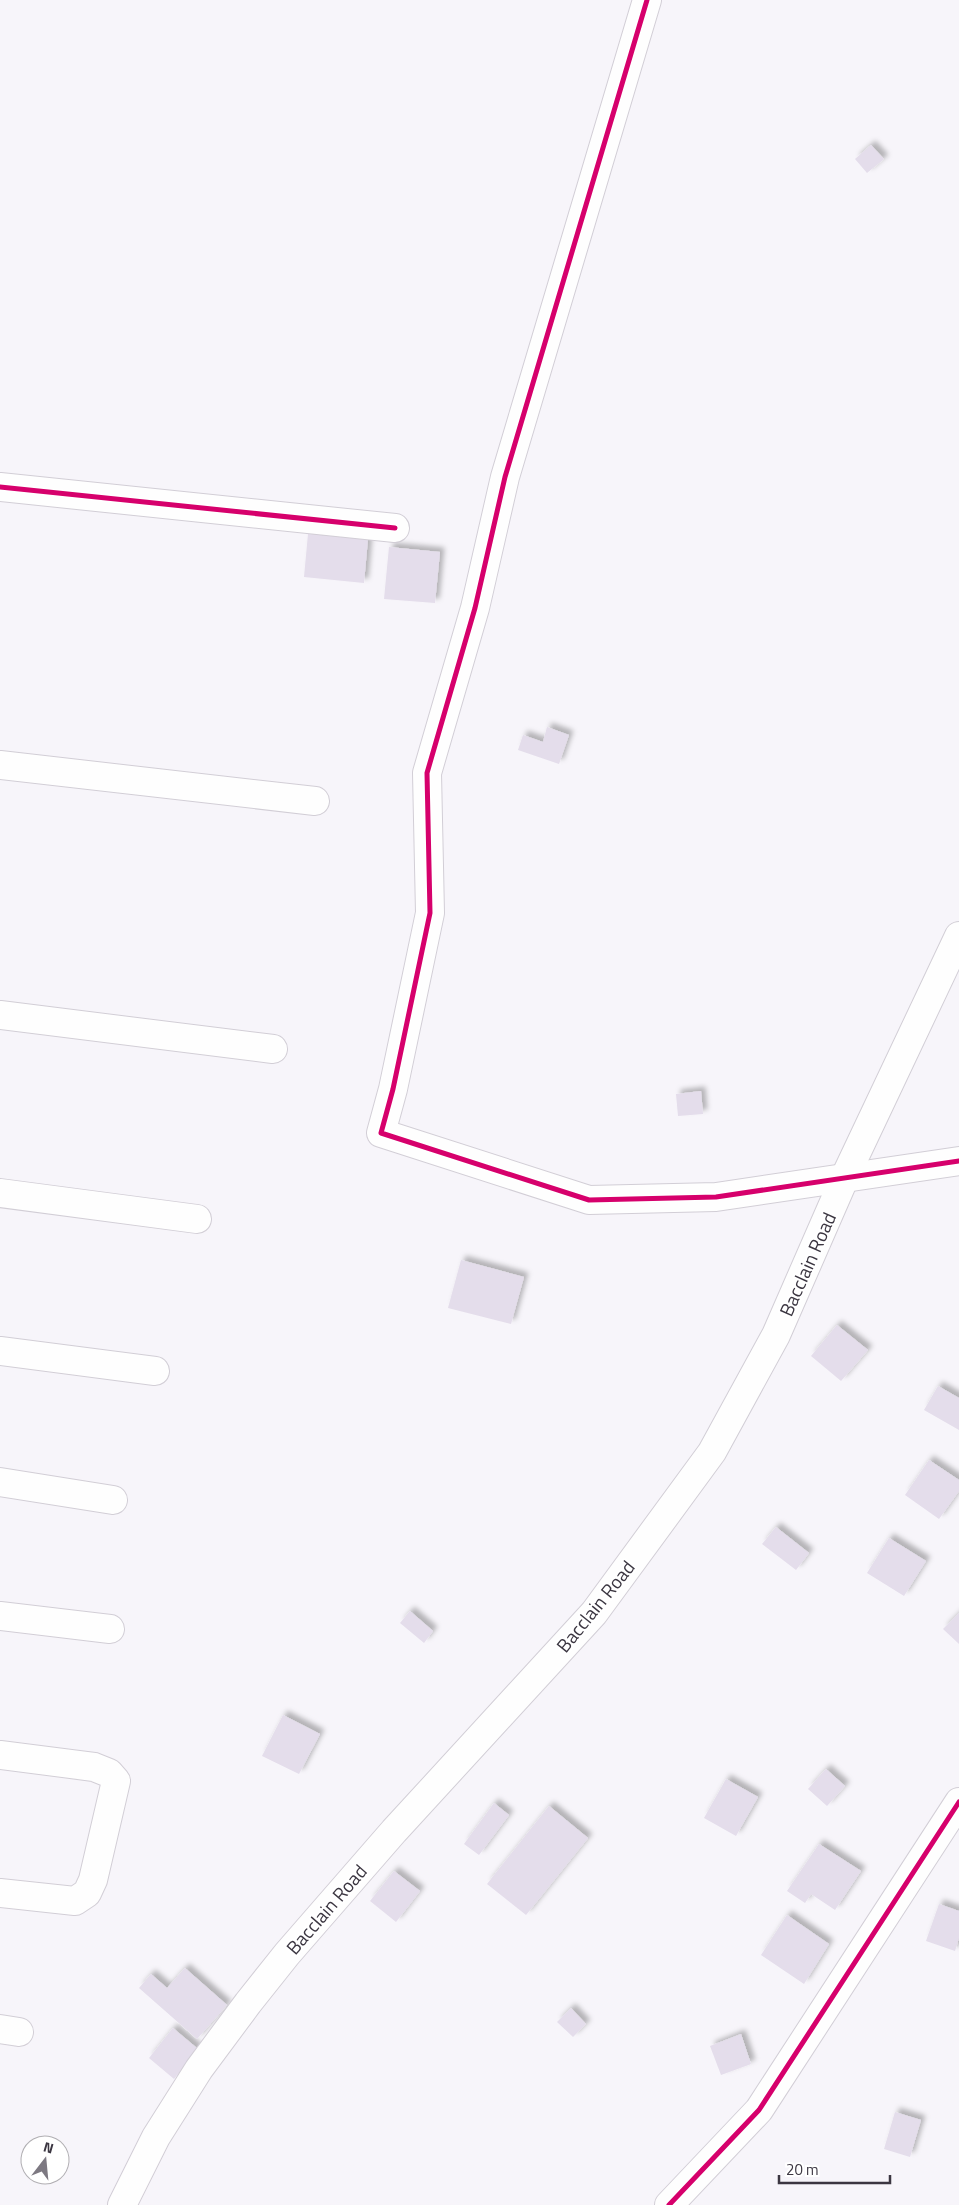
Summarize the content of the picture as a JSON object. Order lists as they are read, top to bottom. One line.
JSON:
{"streets":{"street":["Bacclain Road"]},"scale_bar":"20 m","north":"top"}
